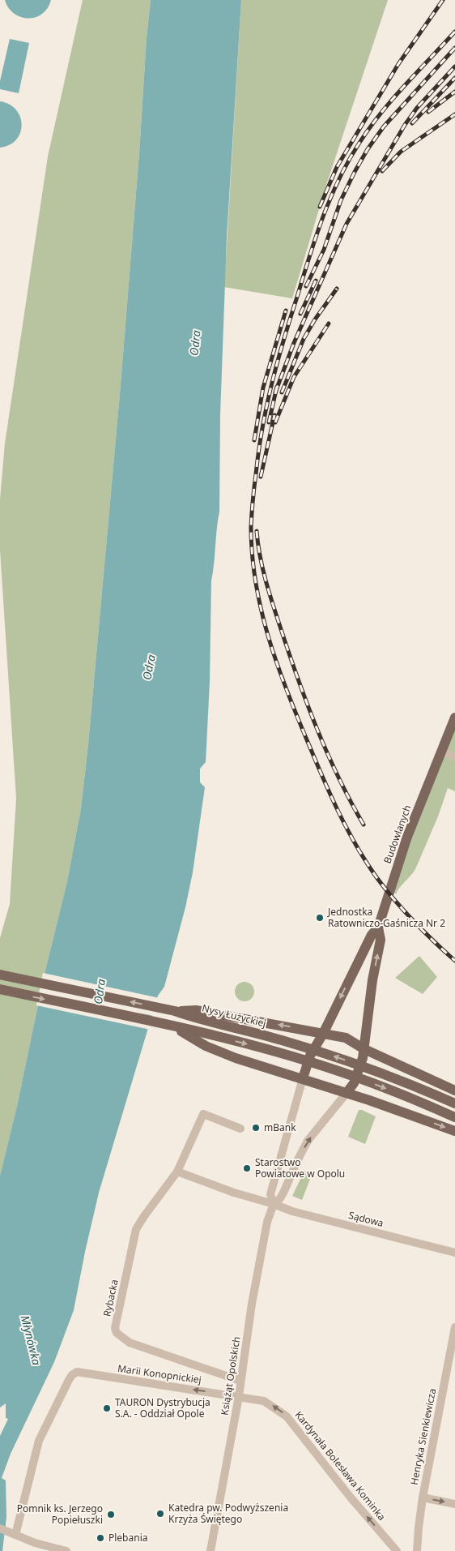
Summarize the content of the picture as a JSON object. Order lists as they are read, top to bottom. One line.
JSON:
{"streets":{"main road":["Budowlanych","Nysy Łużyckiej"],"street":["Sądowa","Rybacka","Marii Konopnickiej","Książąt Opolskich","Henryka Sienkiewicza","Kardynała Bolesława Kominka"]},"crossings":[["Budowlanych","Książąt Opolskich"],["Sądowa","Rybacka"],["Sądowa","Książąt Opolskich"],["Rybacka","Książąt Opolskich"],["Marii Konopnickiej","Książąt Opolskich"],["Marii Konopnickiej","Kardynała Bolesława Kominka"],["Książąt Opolskich","Kardynała Bolesława Kominka"]],"one_way":["Kardynała Bolesława Kominka"],"water":["Odra","Młynówka"],"places":["Jednostka Ratowniczo-Gaśnicza Nr 2","mBank","Starostwo Powiatowe w Opolu","TAURON Dystrybucja S.A. - Oddział Opole","Katedra pw. Podwyższenia Krzyża Świętego","Pomnik ks. Jerzego Popiełuszki","Plebania"]}
